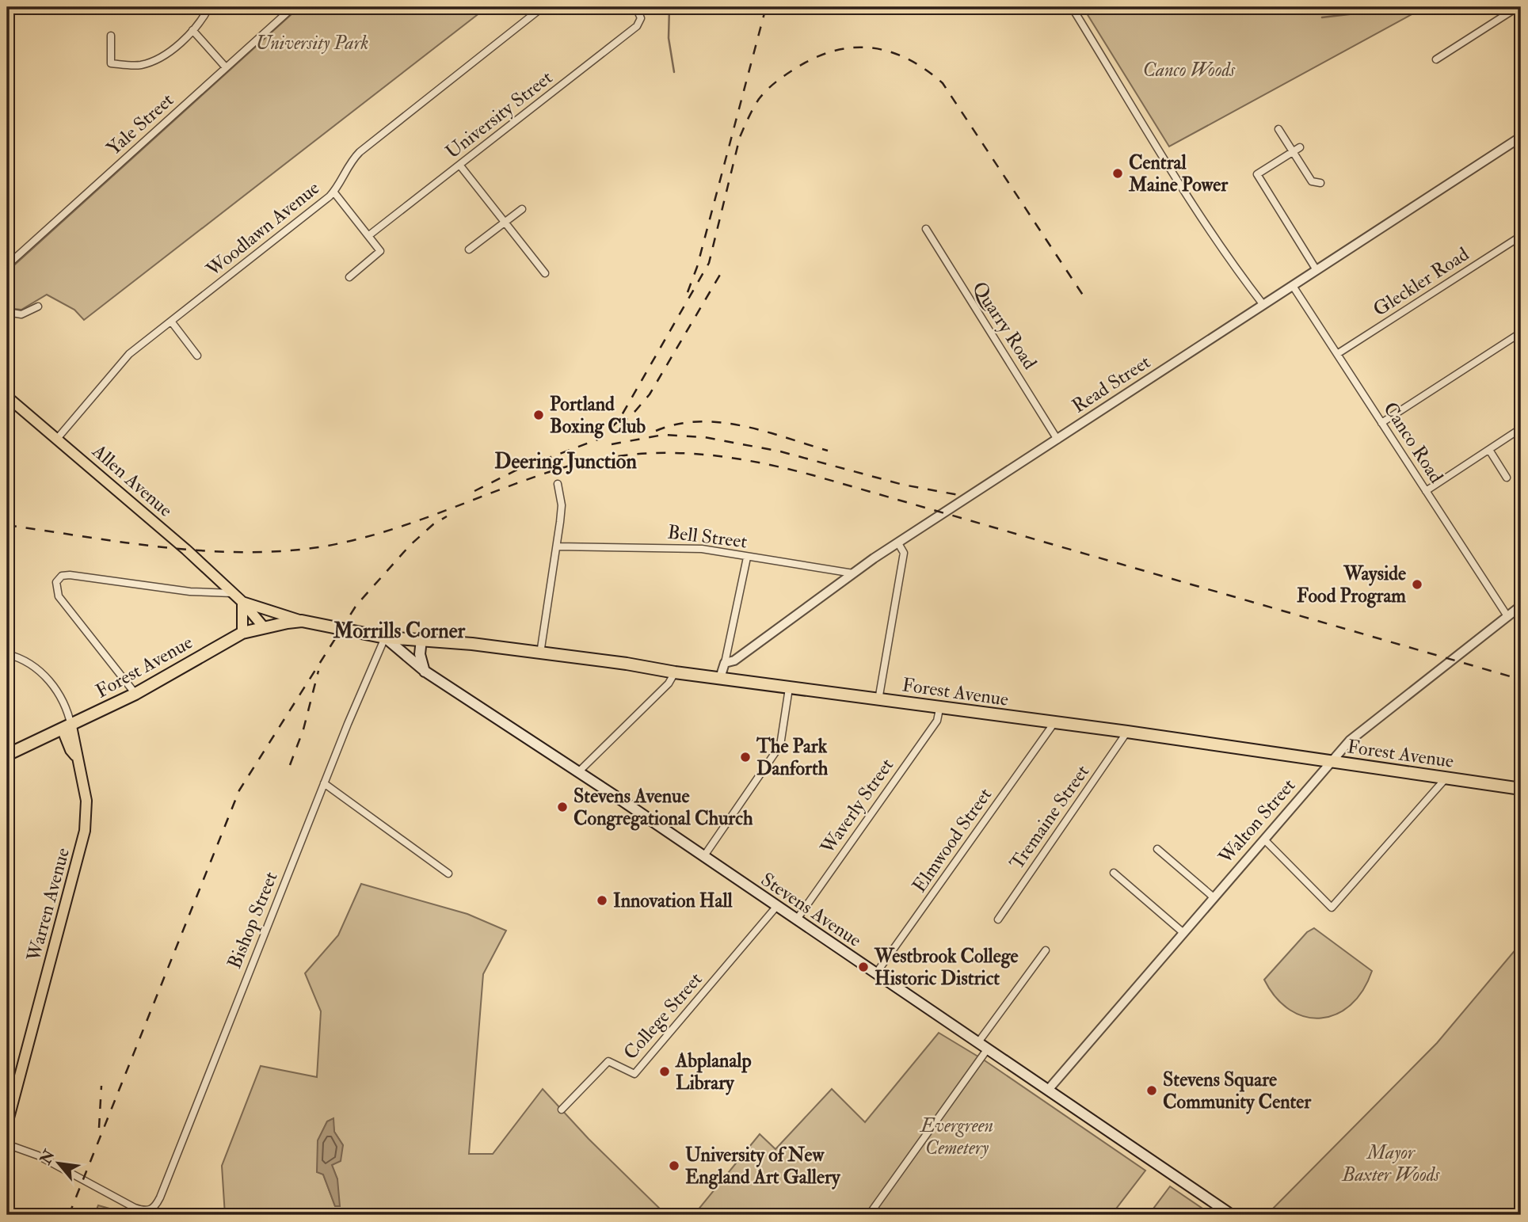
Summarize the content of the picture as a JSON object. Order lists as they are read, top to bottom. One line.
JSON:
{"streets":{"highway":["Forest Avenue"],"main road":["Allen Avenue","Warren Avenue","Stevens Avenue"],"street":["University Street","Yale Street","Woodlawn Avenue","Gleckler Road","Quarry Road","Read Street","Canco Road","Bell Street","Waverly Street","Tremaine Street","Walton Street","Elmwood Street","Bishop Street","College Street"]},"crossings":[["Woodlawn Avenue","Allen Avenue"],["Gleckler Road","Canco Road"],["Quarry Road","Read Street"],["Read Street","Canco Road"],["Read Street","Bell Street"],["Canco Road","Walton Street"],["Forest Avenue","Waverly Street"],["Forest Avenue","Tremaine Street"],["Forest Avenue","Walton Street"],["Forest Avenue","Elmwood Street"],["Forest Avenue","Warren Avenue"],["Forest Avenue","Stevens Avenue"],["Forest Avenue","Bishop Street"],["Waverly Street","Stevens Avenue"],["Walton Street","Stevens Avenue"],["Elmwood Street","Stevens Avenue"],["Stevens Avenue","Bishop Street"],["Stevens Avenue","College Street"]],"districts":["Deering Junction","Morrills Corner"],"parks":["University Park","Canco Woods","Evergreen Cemetery","Mayor Baxter Woods"],"places":["Central Maine Power","Portland Boxing Club","Wayside Food Program","The Park Danforth","Stevens Avenue Congregational Church","Innovation Hall","Westbrook College Historic District","Abplanalp Library","Stevens Square Community Center","University of New England Art Gallery"],"north":"top left"}
